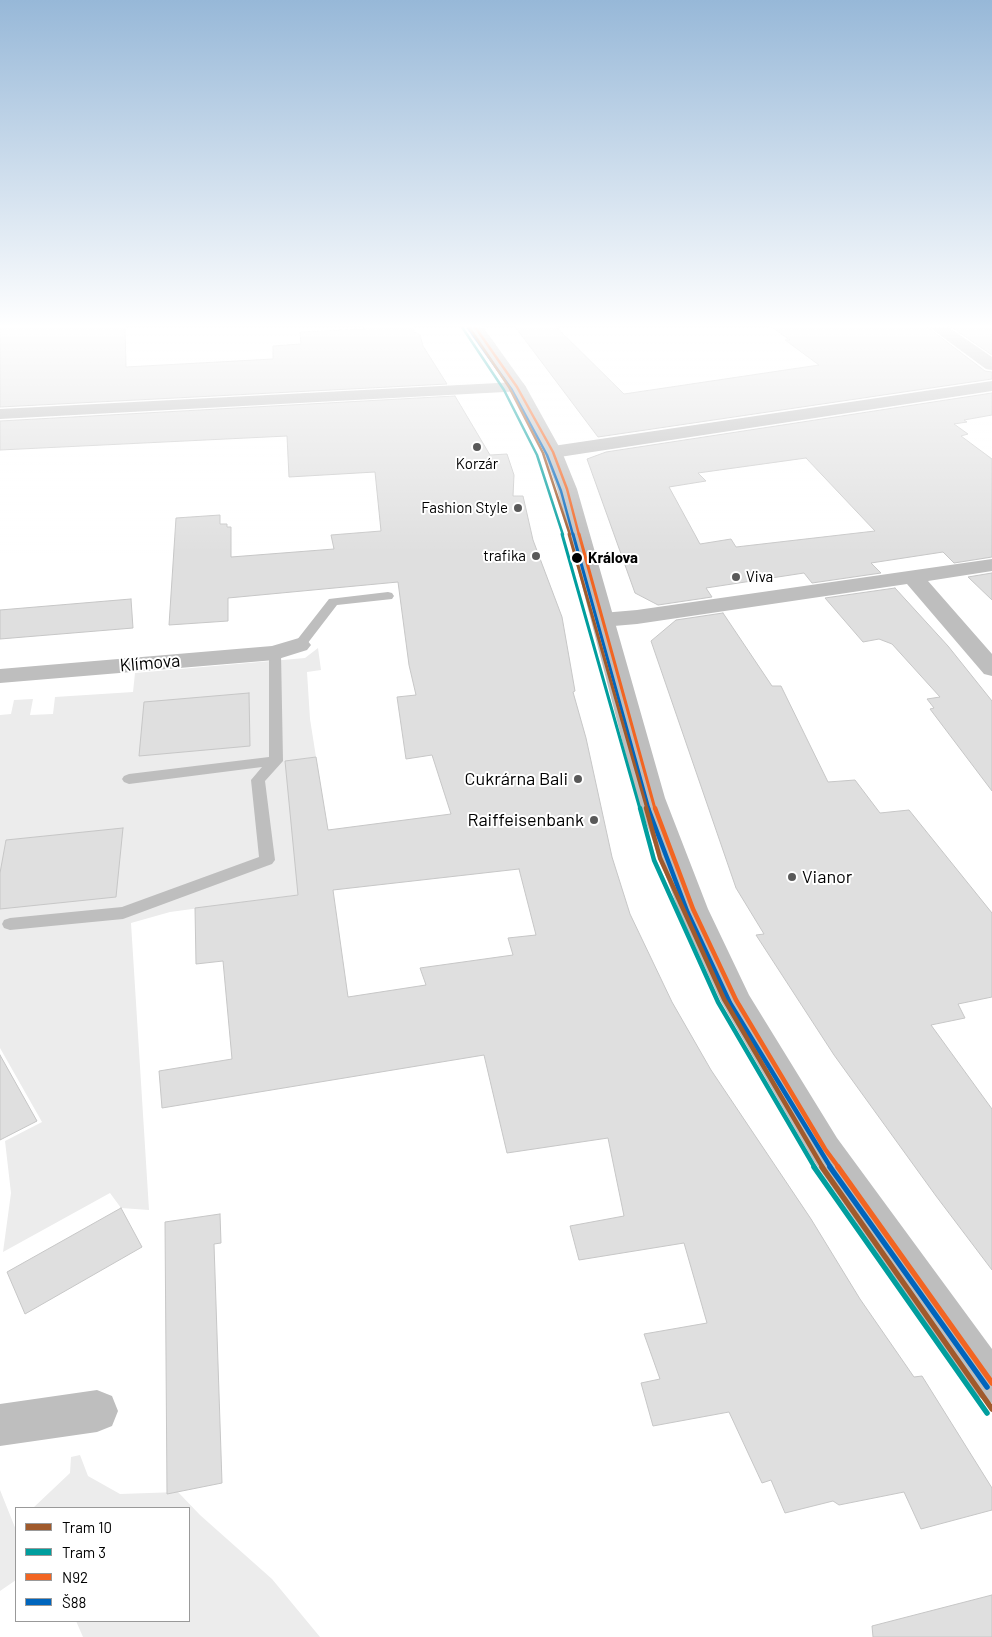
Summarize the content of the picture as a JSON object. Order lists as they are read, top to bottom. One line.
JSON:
{"streets":{"street":["Klímova"]},"places":["Korzár","Fashion Style","trafika","Králova","Viva","Cukrárna Bali","Raiffeisenbank","Vianor"],"lines":["tram line 10","tram line 3","transit line N92","transit line Š88"],"legend":["Tram 10","Tram 3","N92","Š88"]}
